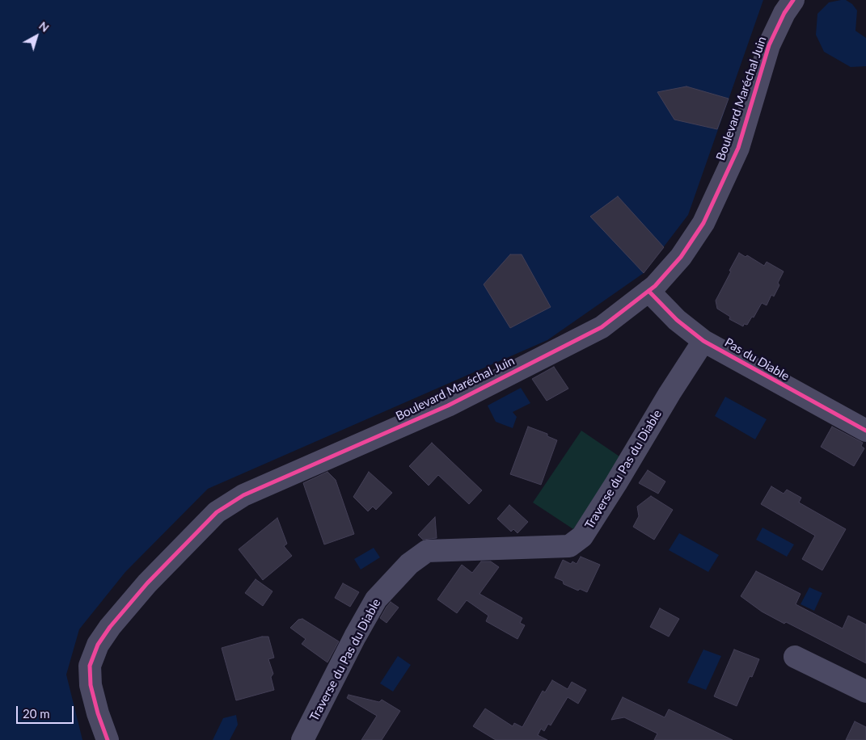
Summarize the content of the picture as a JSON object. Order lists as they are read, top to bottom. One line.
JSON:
{"streets":{"street":["Boulevard Maréchal Juin","Pas du Diable","Traverse du Pas du Diable"]},"crossings":[["Boulevard Maréchal Juin","Pas du Diable"],["Pas du Diable","Traverse du Pas du Diable"]],"scale_bar":"20 m","north":"top right"}
